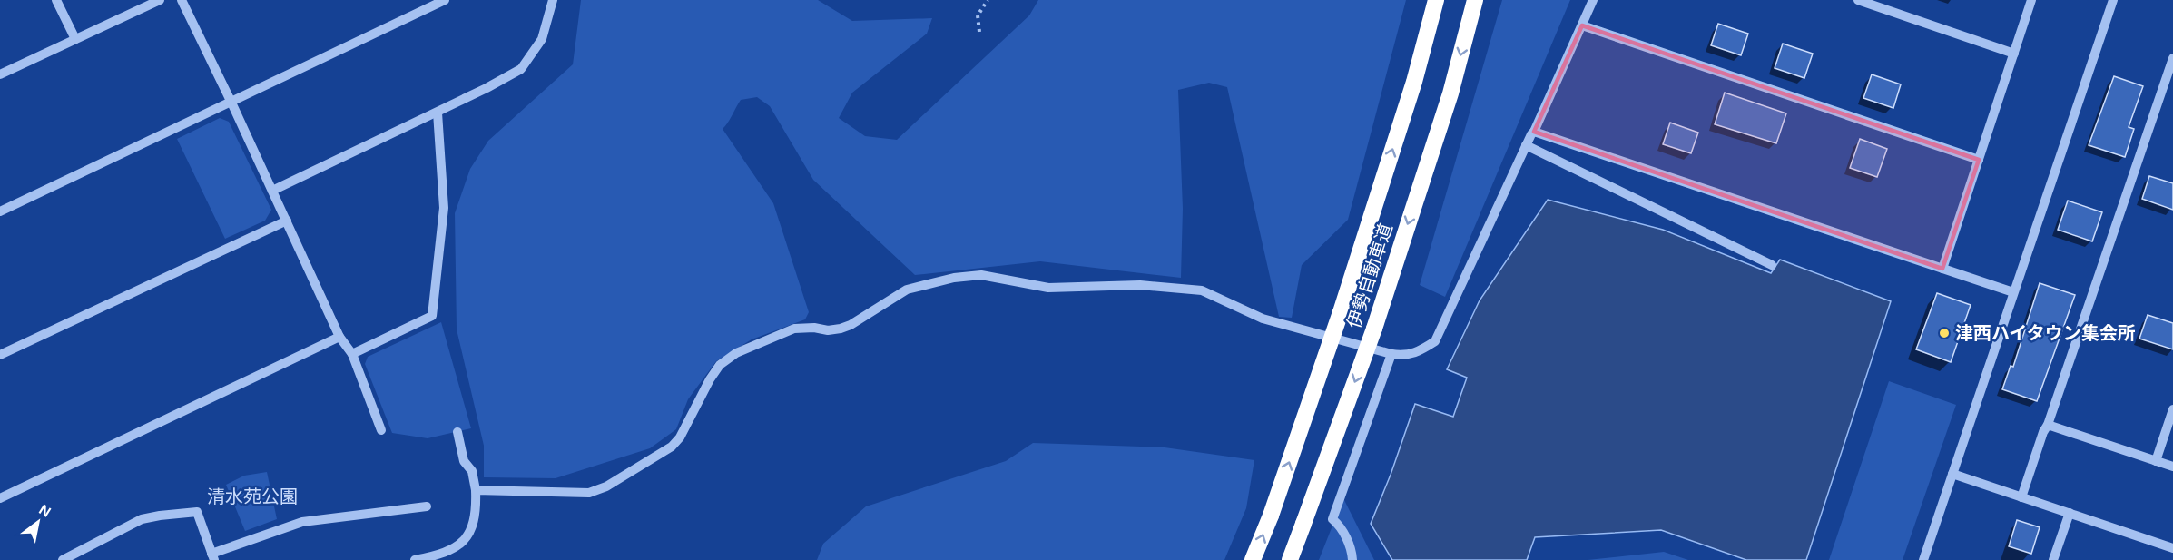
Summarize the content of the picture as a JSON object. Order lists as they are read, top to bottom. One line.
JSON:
{"streets":{"highway":["伊勢自動車道"]},"parks":["清水苑公園"],"places":["津西ハイタウン集会所"],"north":"top right"}
